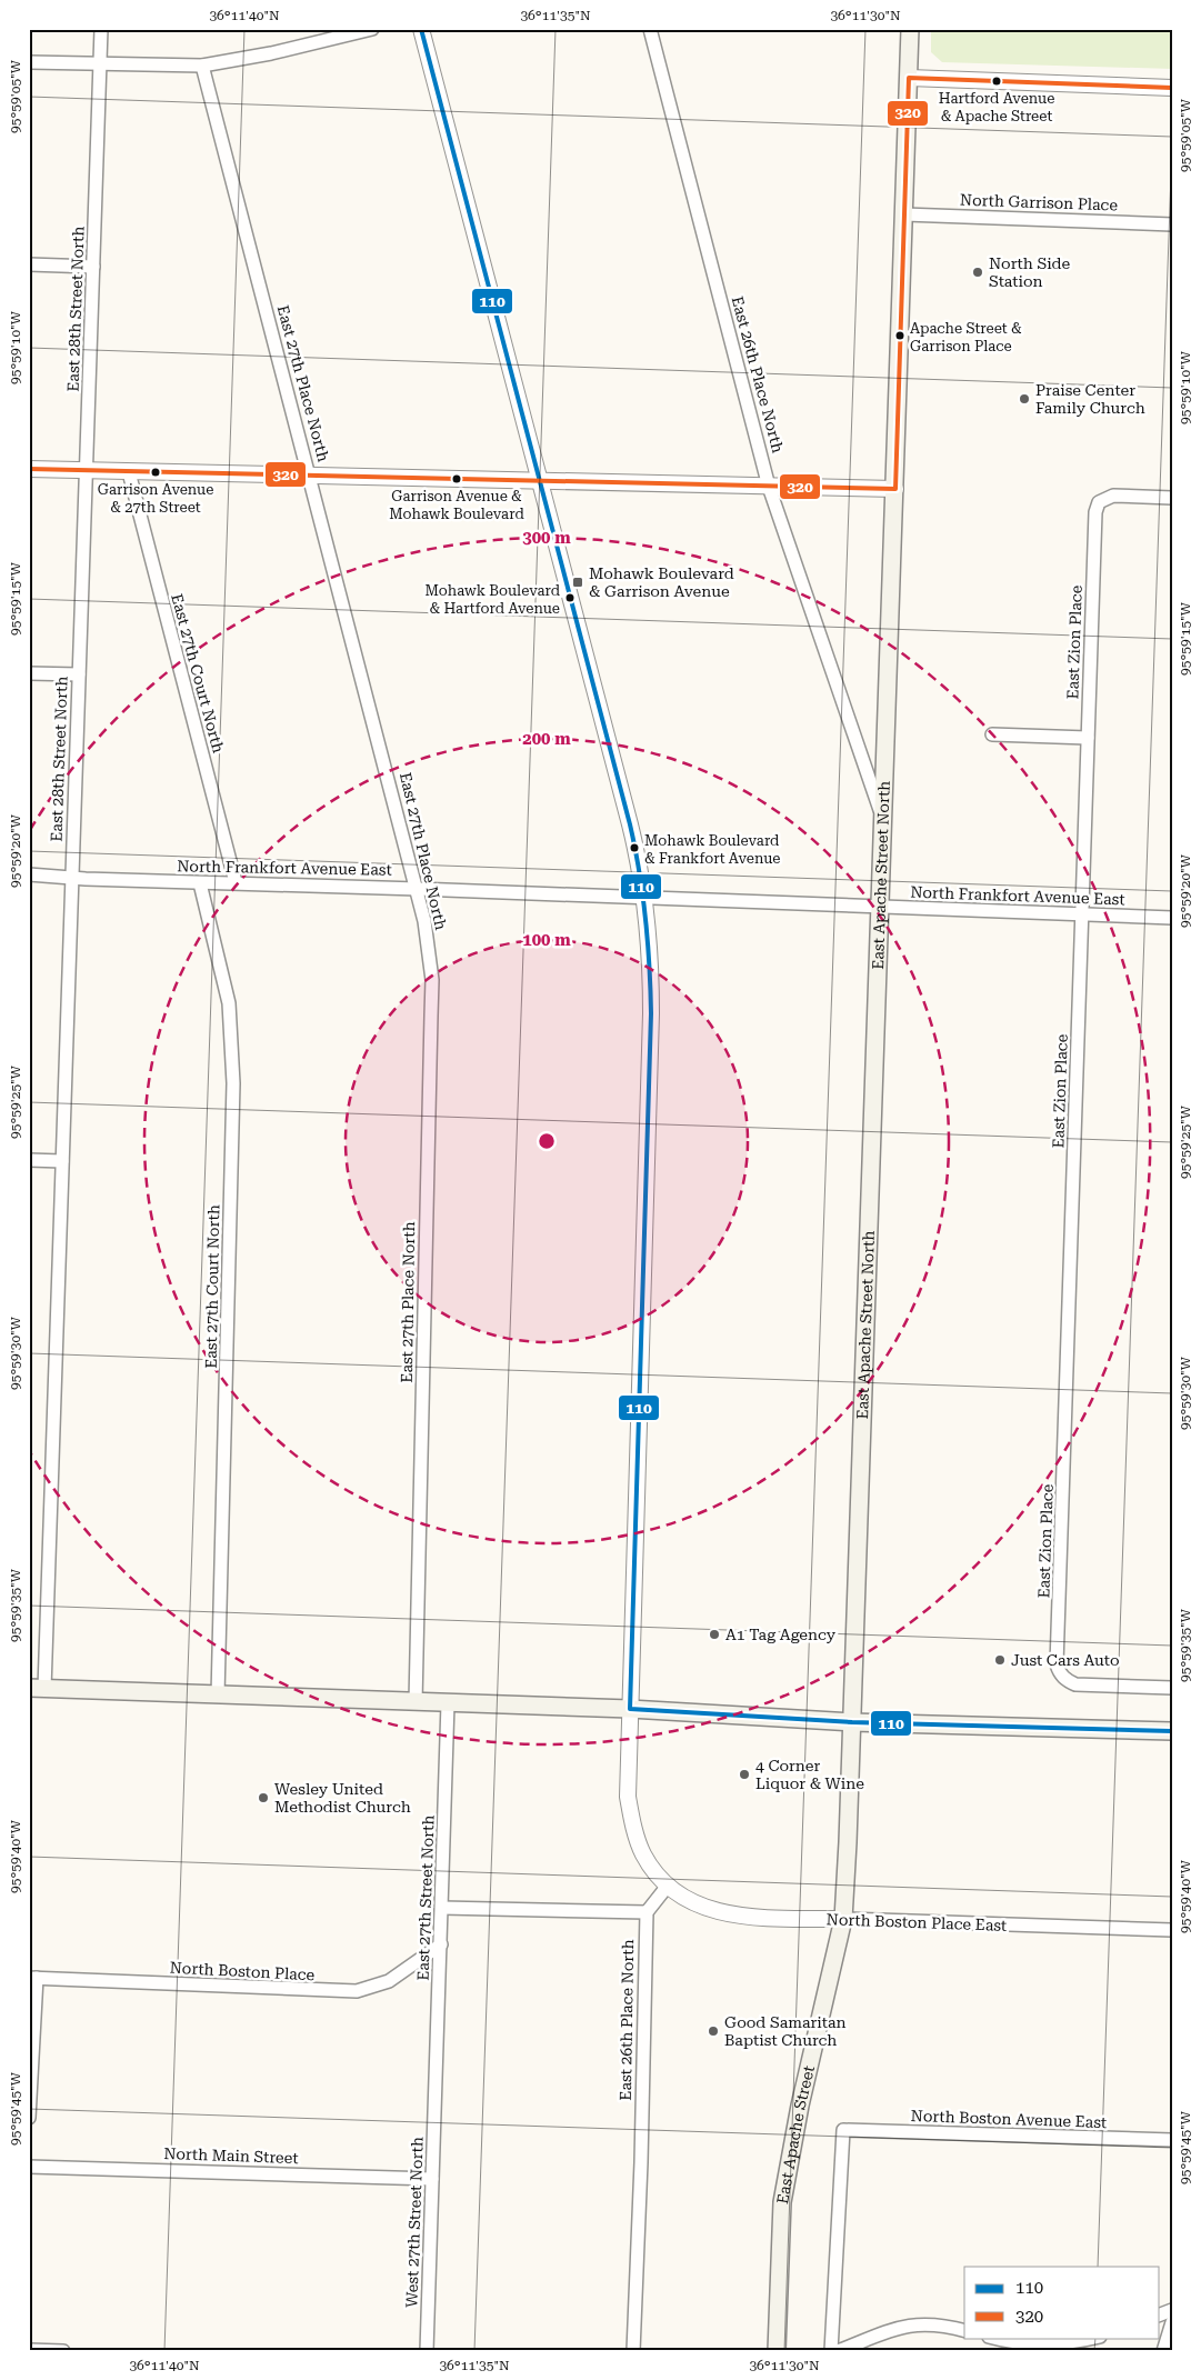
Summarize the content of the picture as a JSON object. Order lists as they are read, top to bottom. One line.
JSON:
{"streets":{"main road":["East Apache Street North","East Apache Street"],"street":["North Garrison Place","East 28th Street North","East 26th Place North","East 27th Place North","East Zion Place","East 27th Court North","North Frankfort Avenue East","East 27th Street North","North Boston Place East","North Boston Place","North Boston Avenue East","North Main Street","West 27th Street North"]},"crossings":[["North Garrison Place","East Apache Street North"],["East 28th Street North","North Frankfort Avenue East"],["East 26th Place North","East Apache Street North"],["East 27th Place North","North Frankfort Avenue East"],["East Zion Place","North Frankfort Avenue East"],["East 27th Court North","North Frankfort Avenue East"],["North Frankfort Avenue East","East Apache Street North"],["North Frankfort Avenue East","North Boston Place East"],["East Apache Street North","East Apache Street"],["East 27th Street North","North Boston Place"],["East 27th Street North","West 27th Street North"],["North Boston Place East","East Apache Street"],["North Main Street","West 27th Street North"]],"places":{"other":["Hartford Avenue & Apache Street","North Side Station","Apache Street & Garrison Place","Praise Center Family Church","Garrison Avenue & 27th Street","Garrison Avenue & Mohawk Boulevard","Mohawk Boulevard & Hartford Avenue","Mohawk Boulevard & Frankfort Avenue","A1 Tag Agency","Just Cars Auto","4 Corner Liquor & Wine","Wesley United Methodist Church","Good Samaritan Baptist Church"],"transit":["Mohawk Boulevard & Garrison Avenue"]},"lines":["transit line 110","transit line 320"],"legend":["110","320"],"coordinates":["36°11'40\"N","36°11'35\"N","36°11'30\"N","95°59'05\"W","95°59'10\"W","95°59'15\"W","95°59'20\"W","95°59'25\"W","95°59'30\"W","95°59'35\"W","95°59'40\"W","95°59'45\"W"],"rings":["300 m","200 m","100 m"]}
